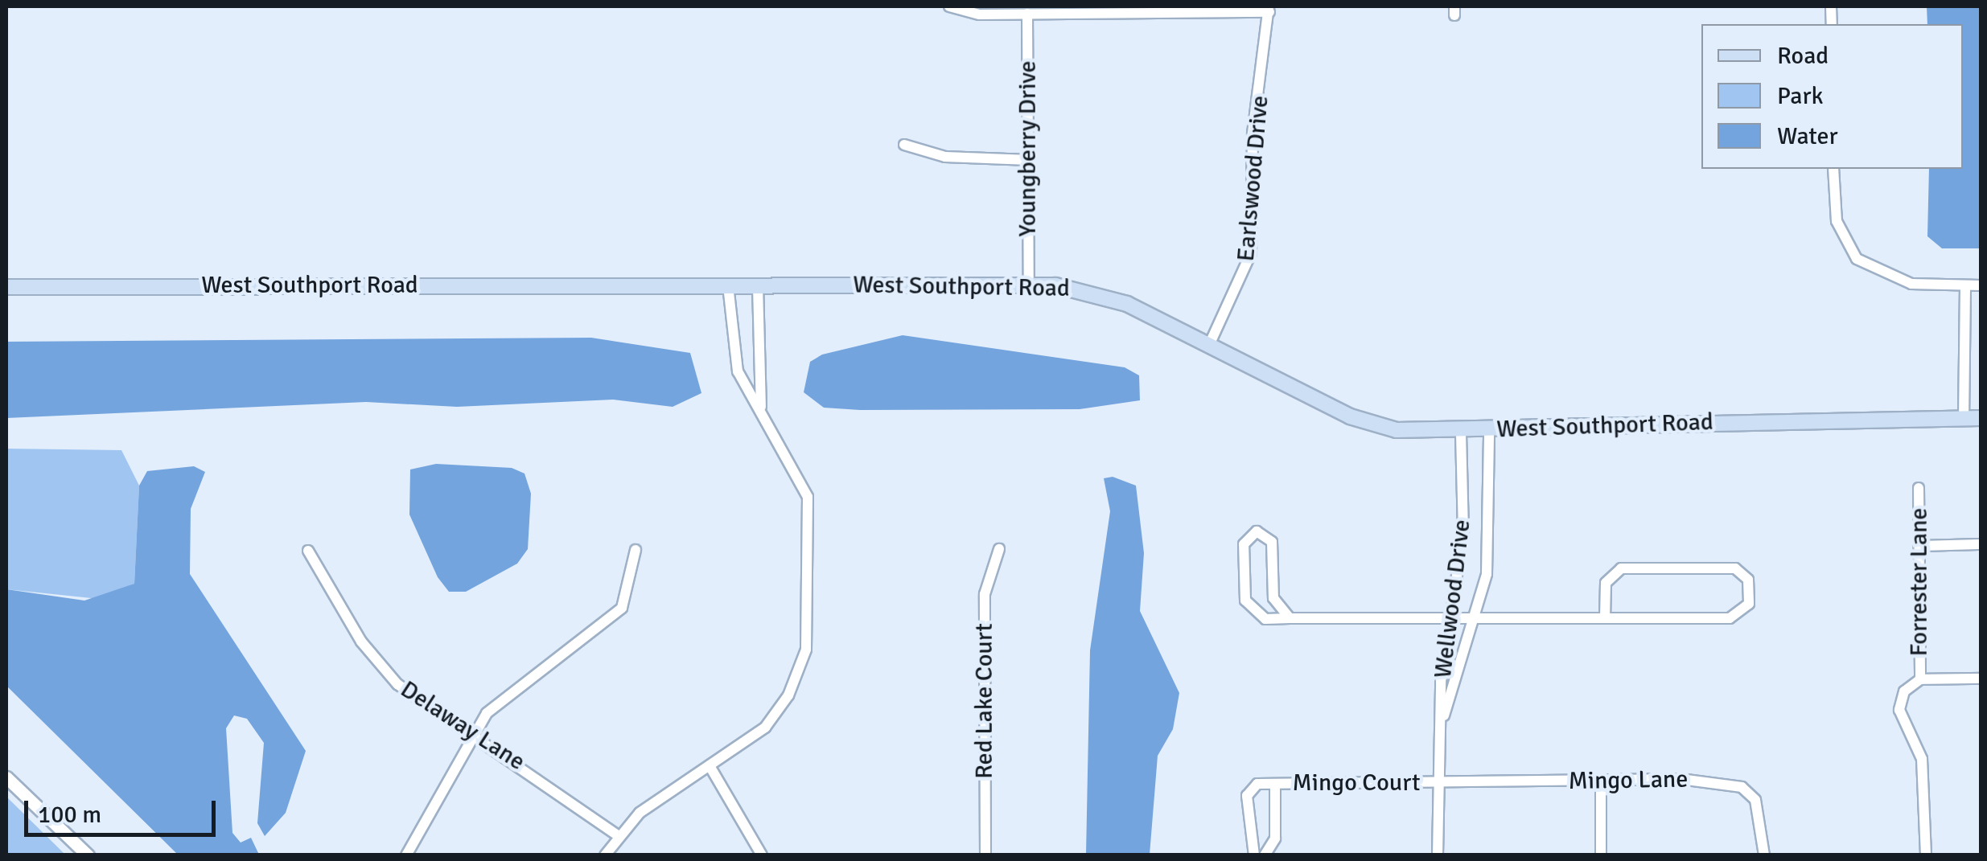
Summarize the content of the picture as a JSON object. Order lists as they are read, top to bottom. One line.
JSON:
{"streets":{"main road":["West Southport Road"],"street":["Youngberry Drive","Earlswood Drive","Forrester Lane","Wellwood Drive","Red Lake Court","Delaway Lane","Mingo Lane","Mingo Court"]},"crossings":[["Youngberry Drive","West Southport Road"],["Earlswood Drive","West Southport Road"],["West Southport Road","Wellwood Drive"],["Wellwood Drive","Mingo Lane"],["Wellwood Drive","Mingo Court"],["Mingo Lane","Mingo Court"]],"legend":["Road","Park","Water"],"scale_bar":"100 m"}
